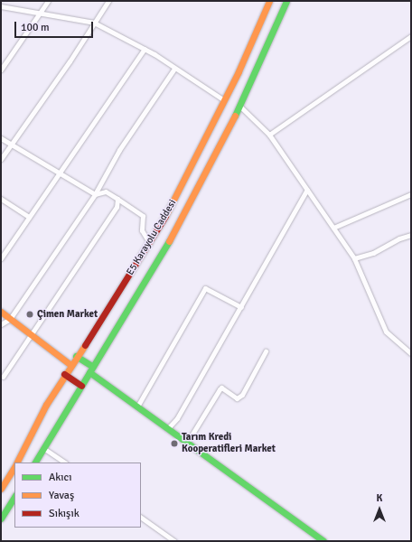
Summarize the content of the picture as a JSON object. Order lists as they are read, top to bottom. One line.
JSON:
{"streets":{"main road":["E5 Karayolu Caddesi"]},"places":["Çimen Market","Tarım Kredi Kooperatifleri Market"],"legend":["Akıcı","Yavaş","Sıkışık"],"scale_bar":"100 m","north":"top"}
